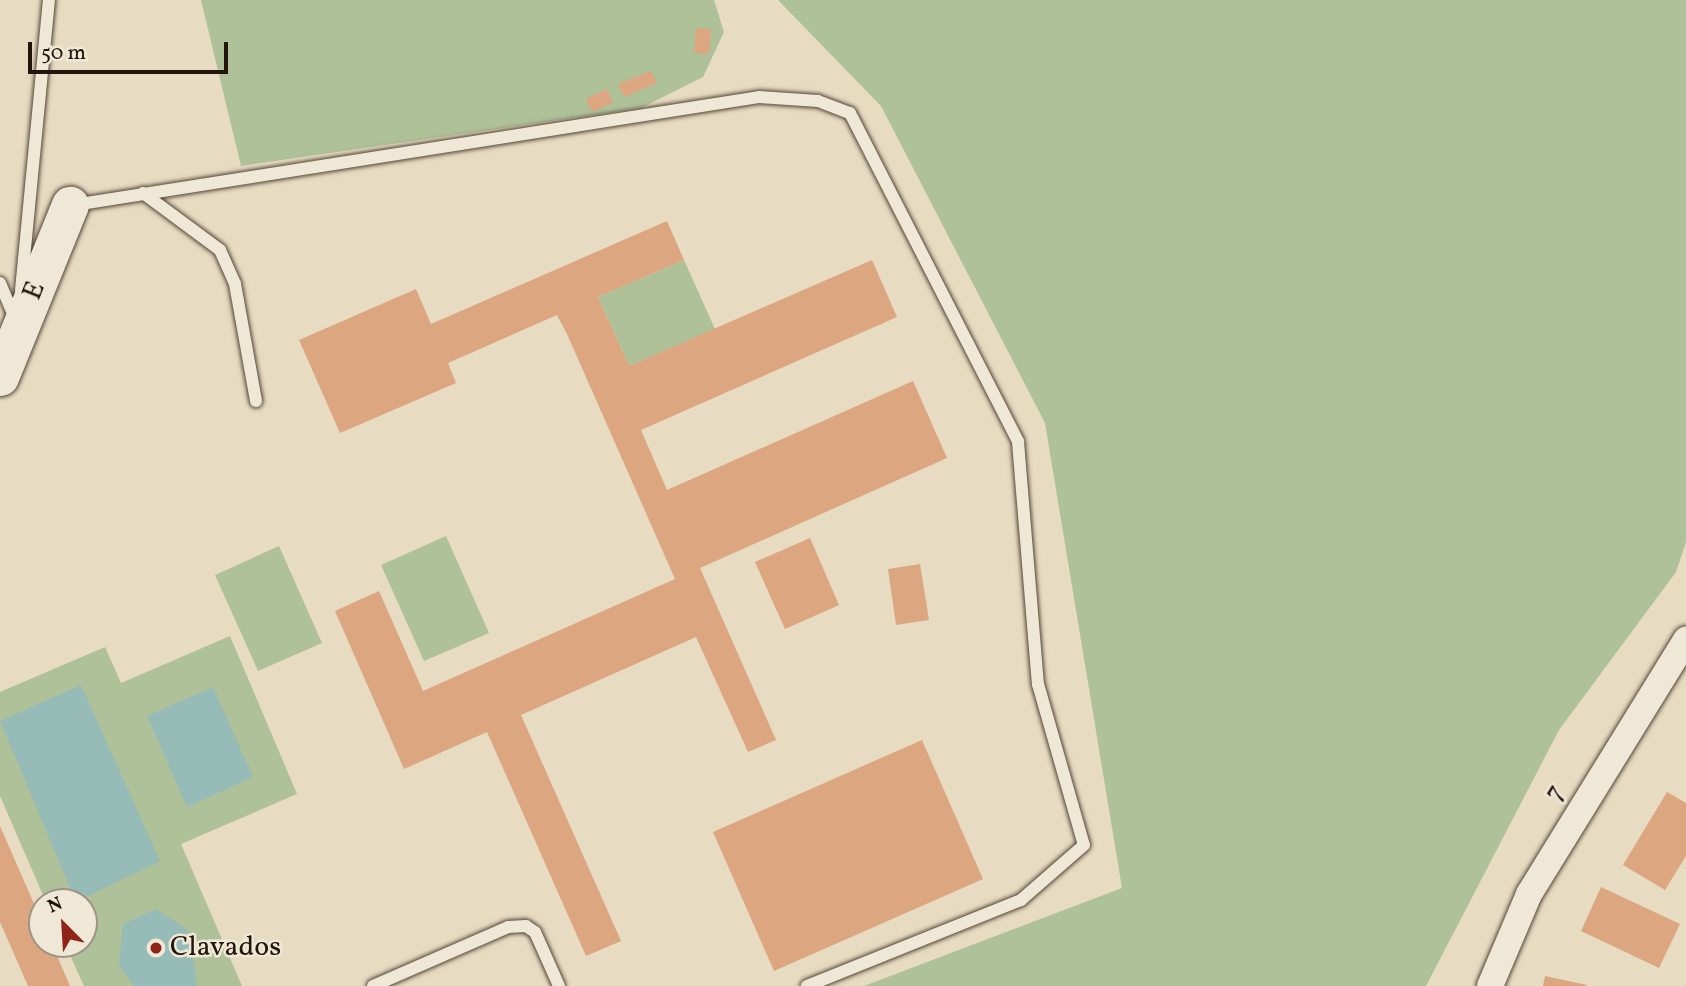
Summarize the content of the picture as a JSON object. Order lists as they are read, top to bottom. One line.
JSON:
{"streets":{"street":["E","7"]},"places":["Clavados"],"scale_bar":"50 m","north":"top left"}
